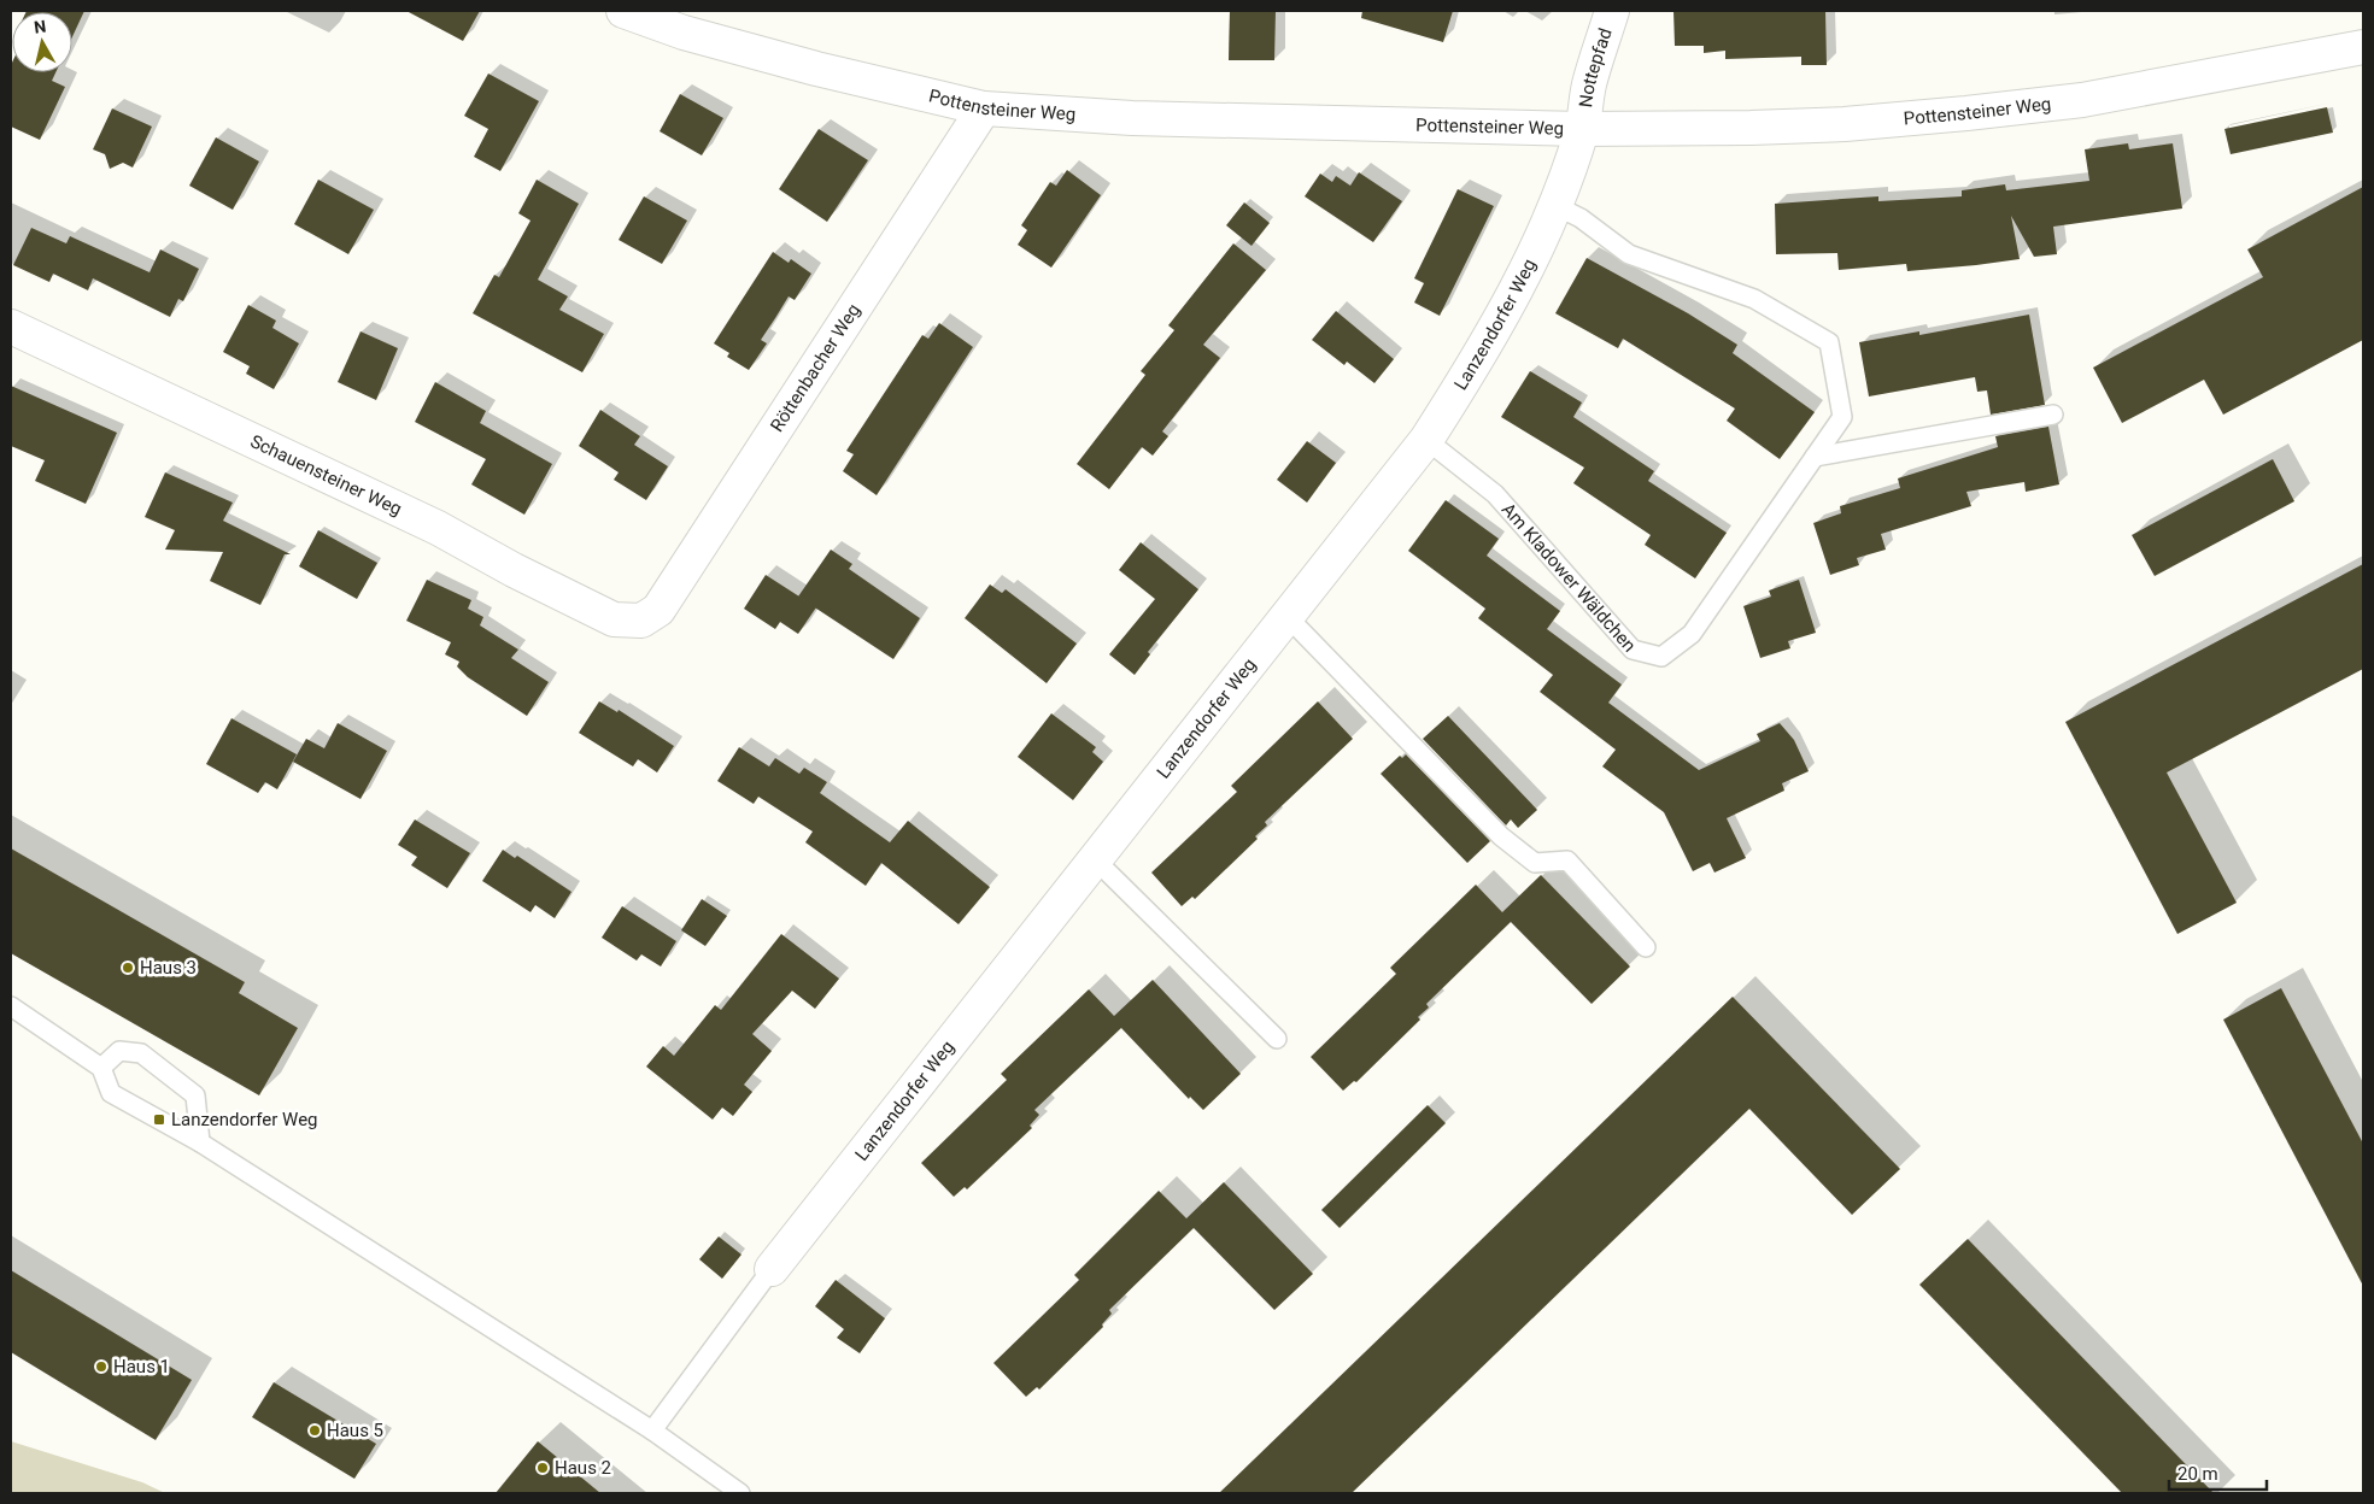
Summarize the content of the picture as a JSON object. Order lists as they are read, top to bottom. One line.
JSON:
{"streets":{"street":["Nottepfad","Pottensteiner Weg","Lanzendorfer Weg","Röttenbacher Weg","Schauensteiner Weg"],"lane":["Am Kladower Wäldchen"]},"crossings":[["Nottepfad","Pottensteiner Weg"],["Nottepfad","Lanzendorfer Weg"],["Pottensteiner Weg","Lanzendorfer Weg"],["Pottensteiner Weg","Röttenbacher Weg"],["Lanzendorfer Weg","Am Kladower Wäldchen"],["Röttenbacher Weg","Schauensteiner Weg"]],"places":{"other":["Haus 3","Haus 1","Haus 5","Haus 2"],"transit":["Lanzendorfer Weg"]},"scale_bar":"20 m","north":"top"}
